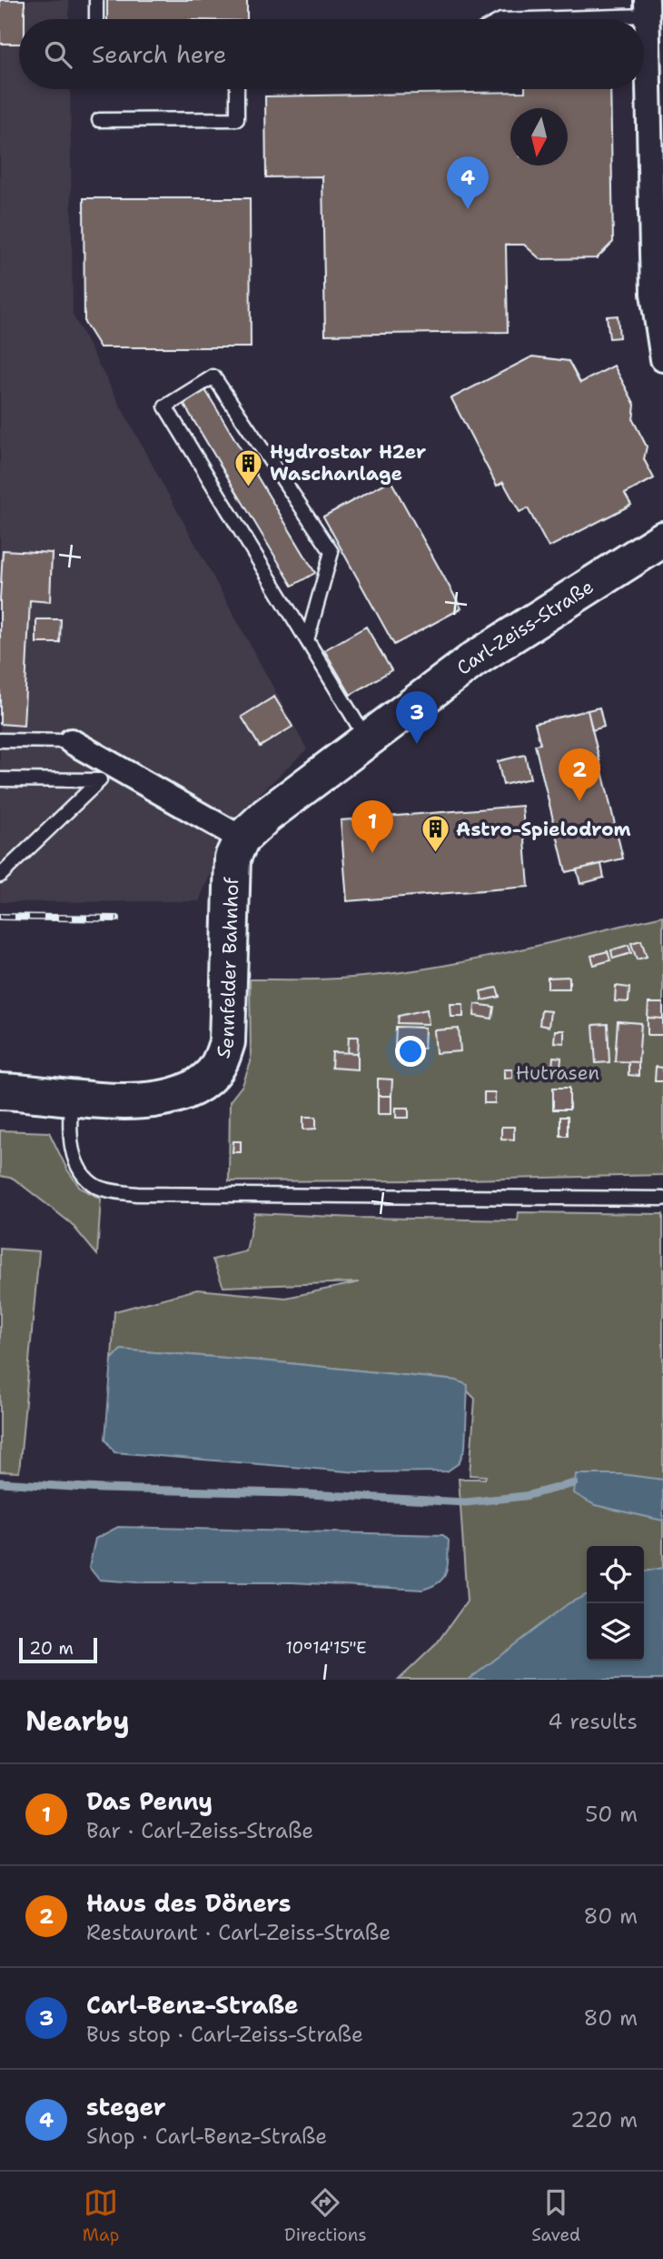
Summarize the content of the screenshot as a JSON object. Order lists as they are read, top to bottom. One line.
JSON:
{"streets":{"street":["Carl-Zeiss-Straße","Sennfelder Bahnhof"]},"crossings":[["Carl-Zeiss-Straße","Sennfelder Bahnhof"]],"parks":["Hutrasen"],"places":{"building":["Hydrostar H2er Waschanlage","Astro-Spielodrom"]},"scale_bar":"20 m","north":"bottom","page":{"search":"Search here","pins":["4","3","2","1"],"scale":"20 m","heading":["Nearby","4 results"],"list":[{"mark":"1","name":"Das Penny","note":"Bar · Carl-Zeiss-Straße","value":"50 m"},{"mark":"2","name":"Haus des Döners","note":"Restaurant · Carl-Zeiss-Straße","value":"80 m"},{"mark":"3","name":"Carl-Benz-Straße","note":"Bus stop · Carl-Zeiss-Straße","value":"80 m"},{"mark":"4","name":"steger","note":"Shop · Carl-Benz-Straße","value":"220 m"}],"nav":["Map","Directions","Saved"]},"coordinates":["10°14'15\"E"]}
